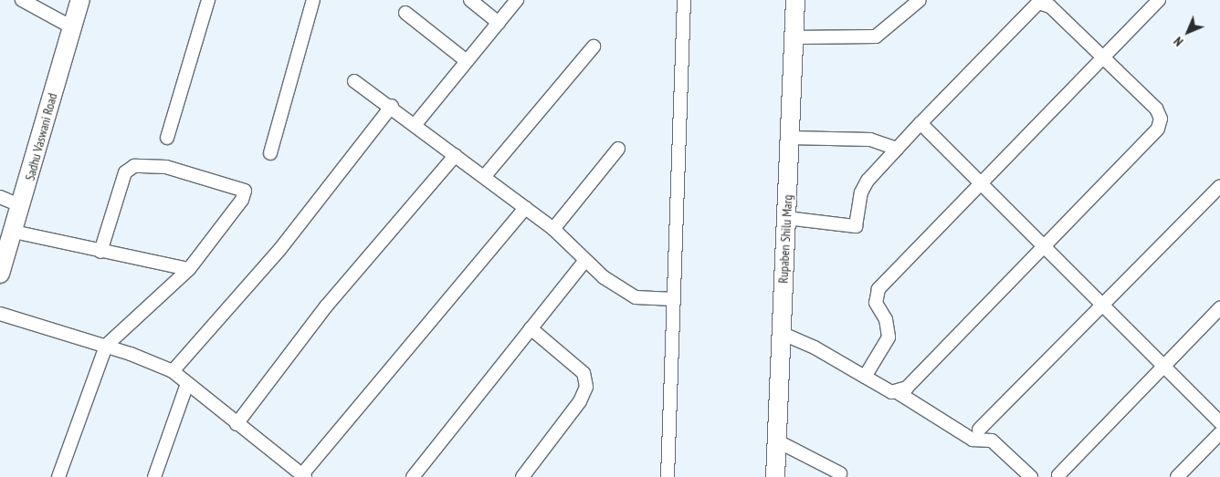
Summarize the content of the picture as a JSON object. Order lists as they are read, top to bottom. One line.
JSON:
{"streets":{"street":["Sadhu Vaswani Road","Rupaben Shilu Marg"]},"north":"bottom left"}
